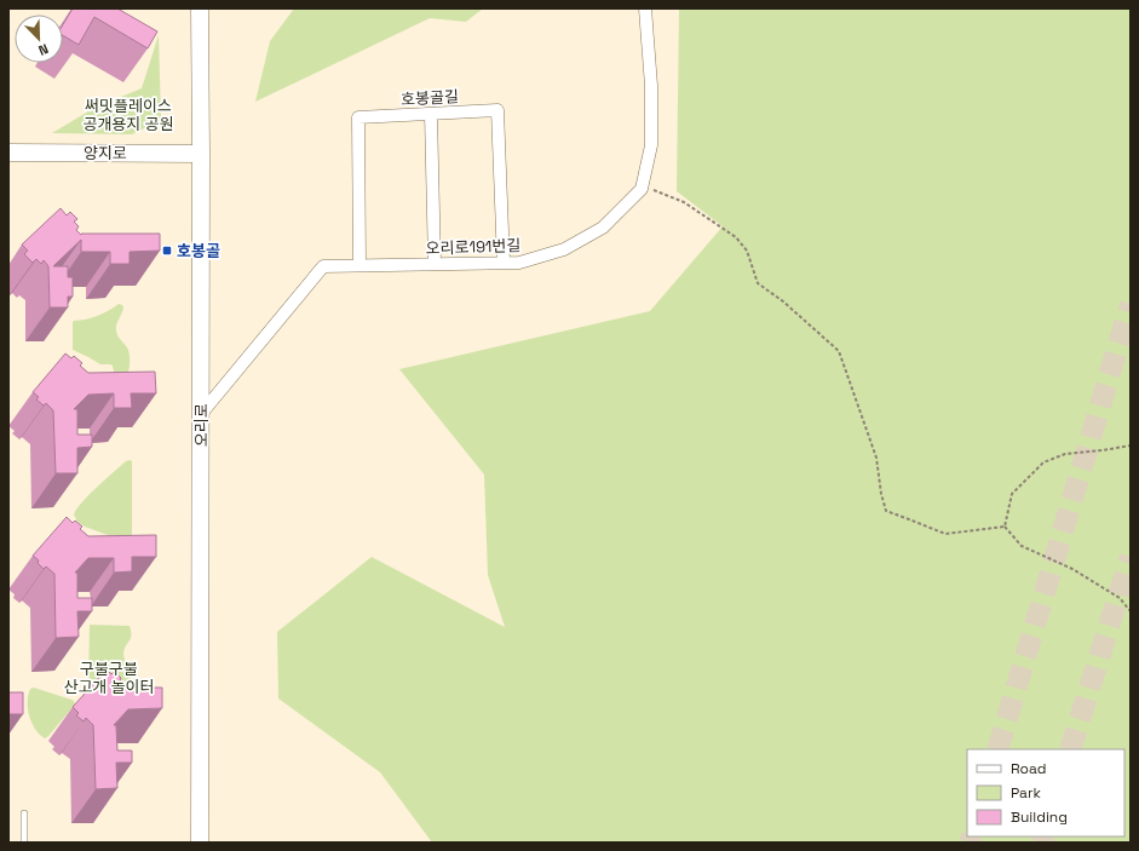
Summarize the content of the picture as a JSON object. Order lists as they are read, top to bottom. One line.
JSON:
{"streets":{"main road":["양지로","오리로"],"street":["호봉골길","오리로191번길"]},"crossings":[["호봉골길","오리로191번길"],["양지로","오리로"],["오리로191번길","오리로"]],"parks":["써밋플레이스 공개용지 공원","구불구불 산고개 놀이터"],"places":{"transit":["호봉골"]},"legend":["Road","Park","Building"],"north":"bottom right"}
